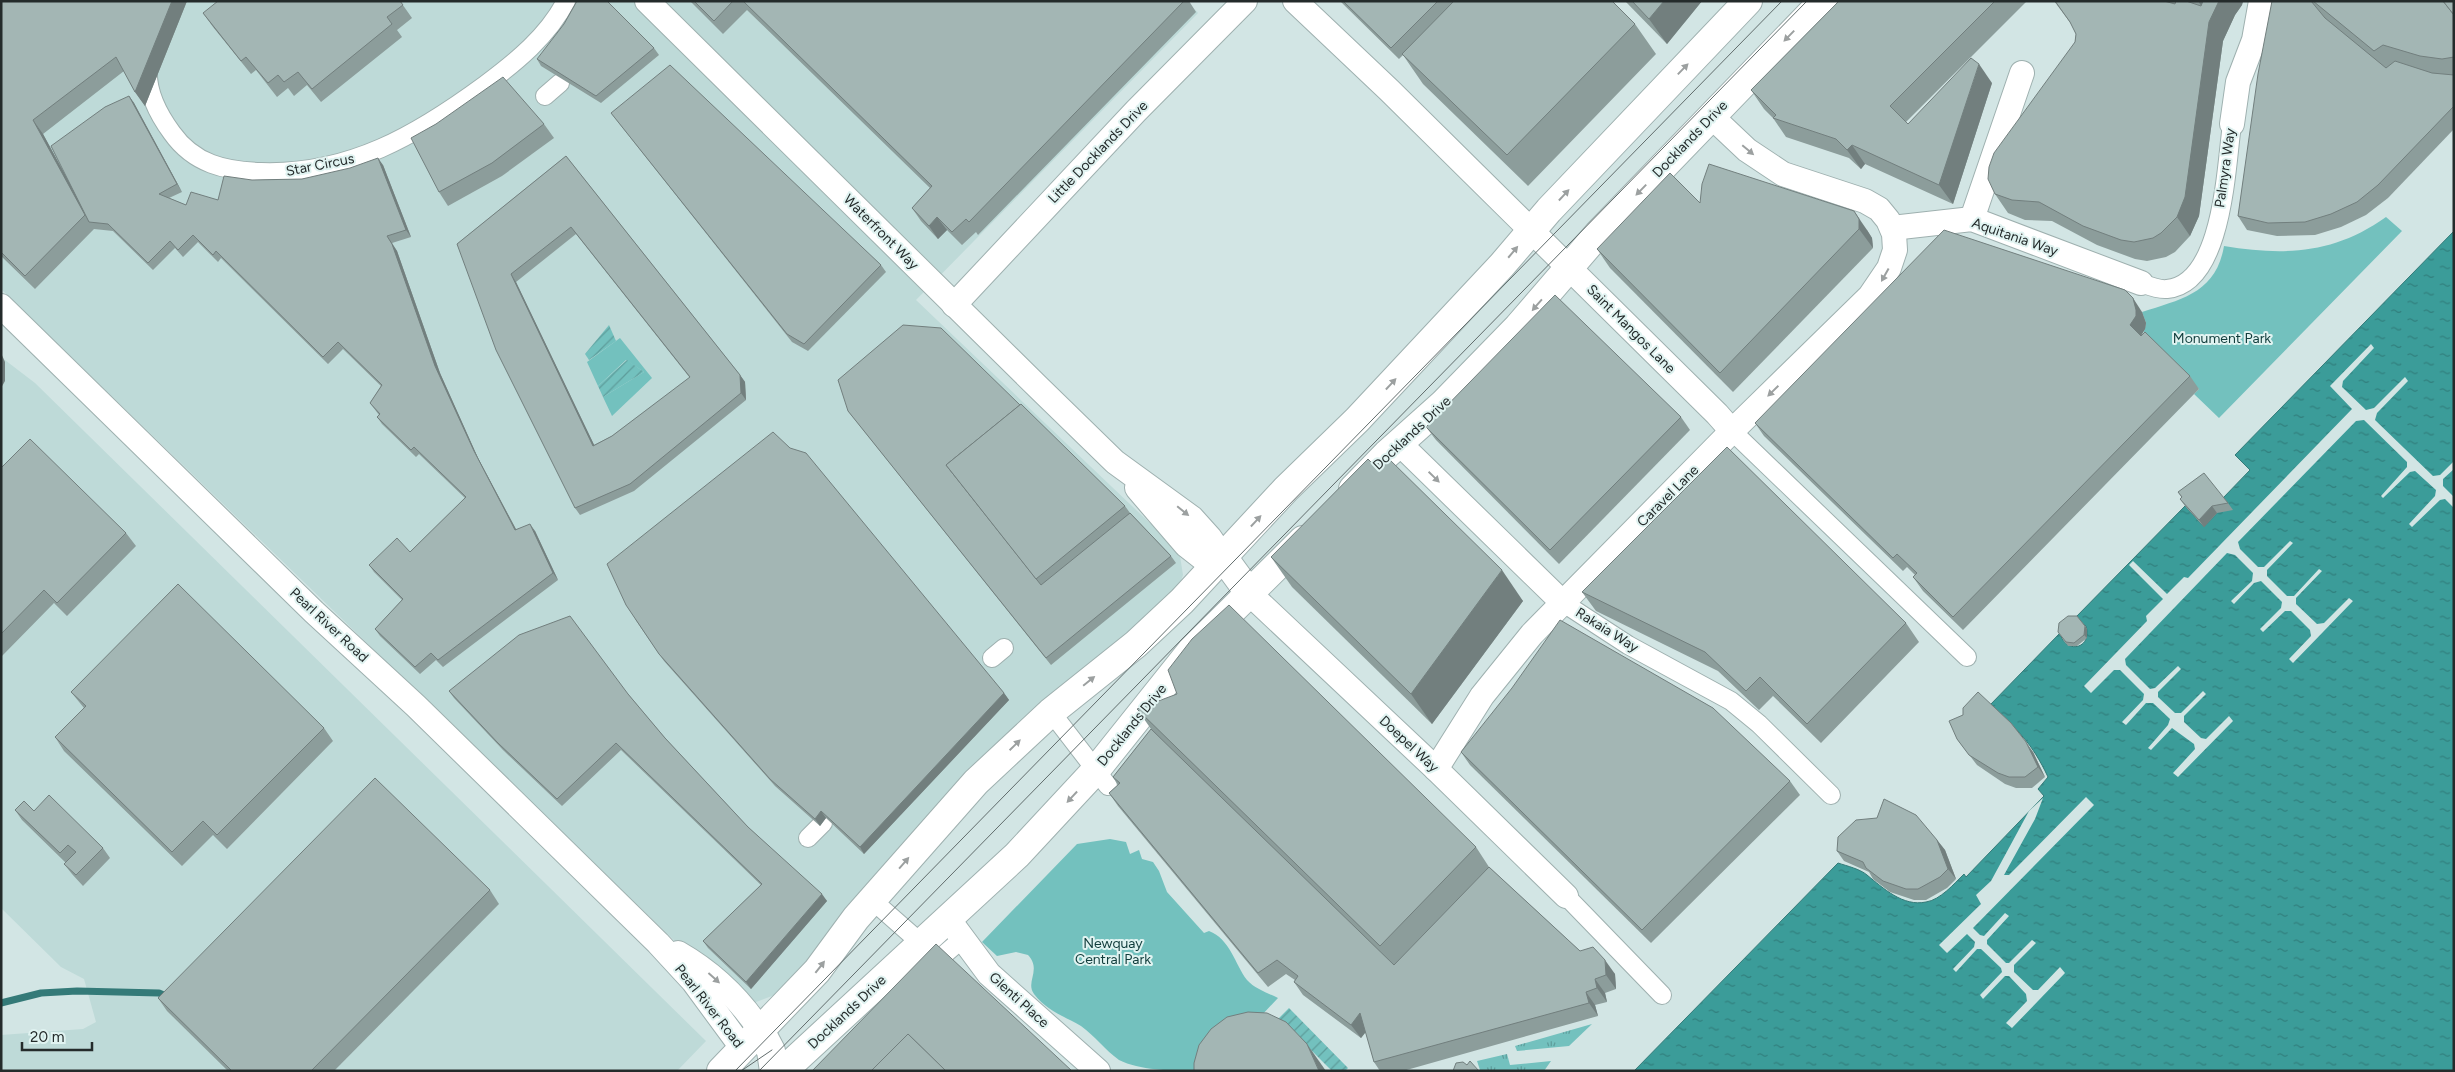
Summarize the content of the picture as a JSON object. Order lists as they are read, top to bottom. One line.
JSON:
{"streets":{"street":["Docklands Drive","Little Docklands Drive","Star Circus","Palmyra Way","Waterfront Way","Aquitania Way","Saint Mangos Lane","Caravel Lane","Pearl River Road","Rakaia Way","Doepel Way","Glenti Place"]},"crossings":[["Docklands Drive","Waterfront Way"],["Docklands Drive","Saint Mangos Lane"],["Docklands Drive","Rakaia Way"],["Docklands Drive","Doepel Way"],["Docklands Drive","Glenti Place"],["Little Docklands Drive","Waterfront Way"],["Palmyra Way","Aquitania Way"],["Waterfront Way","Doepel Way"],["Aquitania Way","Caravel Lane"],["Saint Mangos Lane","Caravel Lane"],["Caravel Lane","Rakaia Way"],["Caravel Lane","Doepel Way"]],"one_way":["Caravel Lane","Rakaia Way"],"parks":["Monument Park","Newquay Central Park"],"scale_bar":"20 m"}
